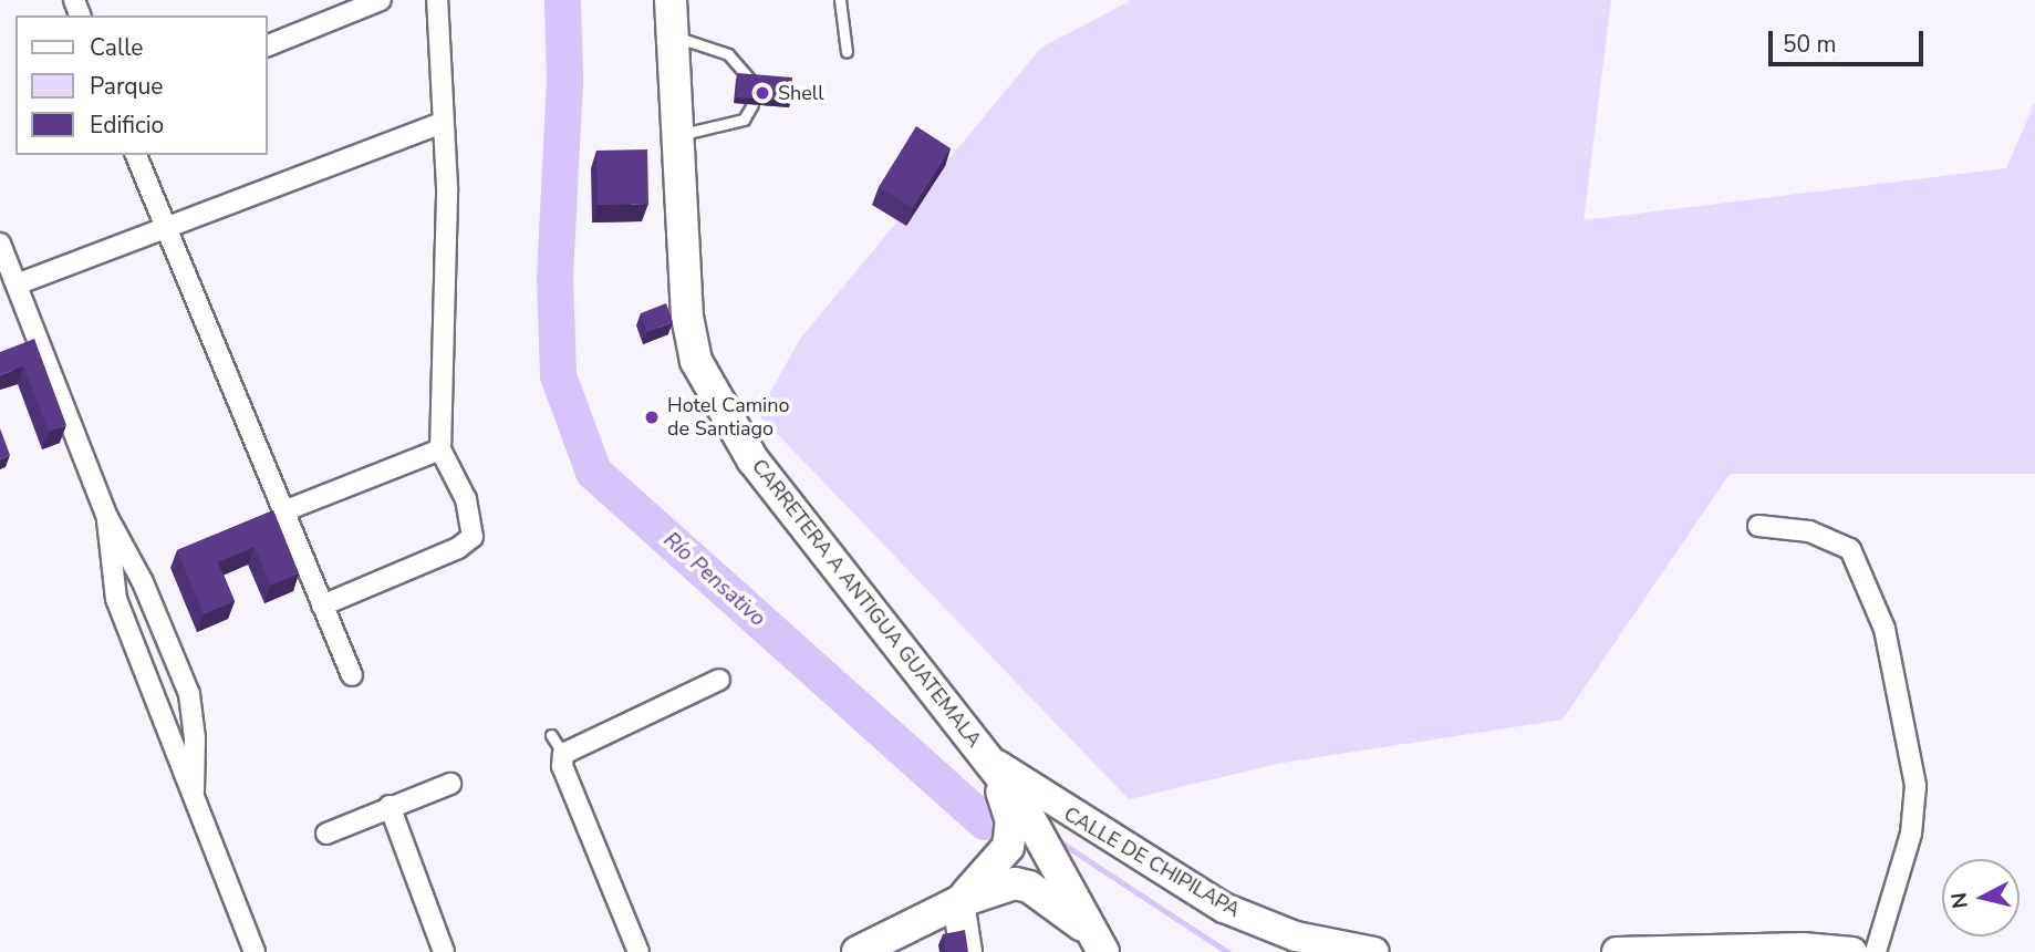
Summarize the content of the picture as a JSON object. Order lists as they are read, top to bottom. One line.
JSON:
{"streets":{"main road":["CARRETERA A ANTIGUA GUATEMALA","CALLE DE CHIPILAPA"]},"crossings":[["CARRETERA A ANTIGUA GUATEMALA","CALLE DE CHIPILAPA"]],"water":["Río Pensativo"],"places":["Shell","Hotel Camino de Santiago"],"legend":["Calle","Parque","Edificio"],"scale_bar":"50 m","north":"left"}
